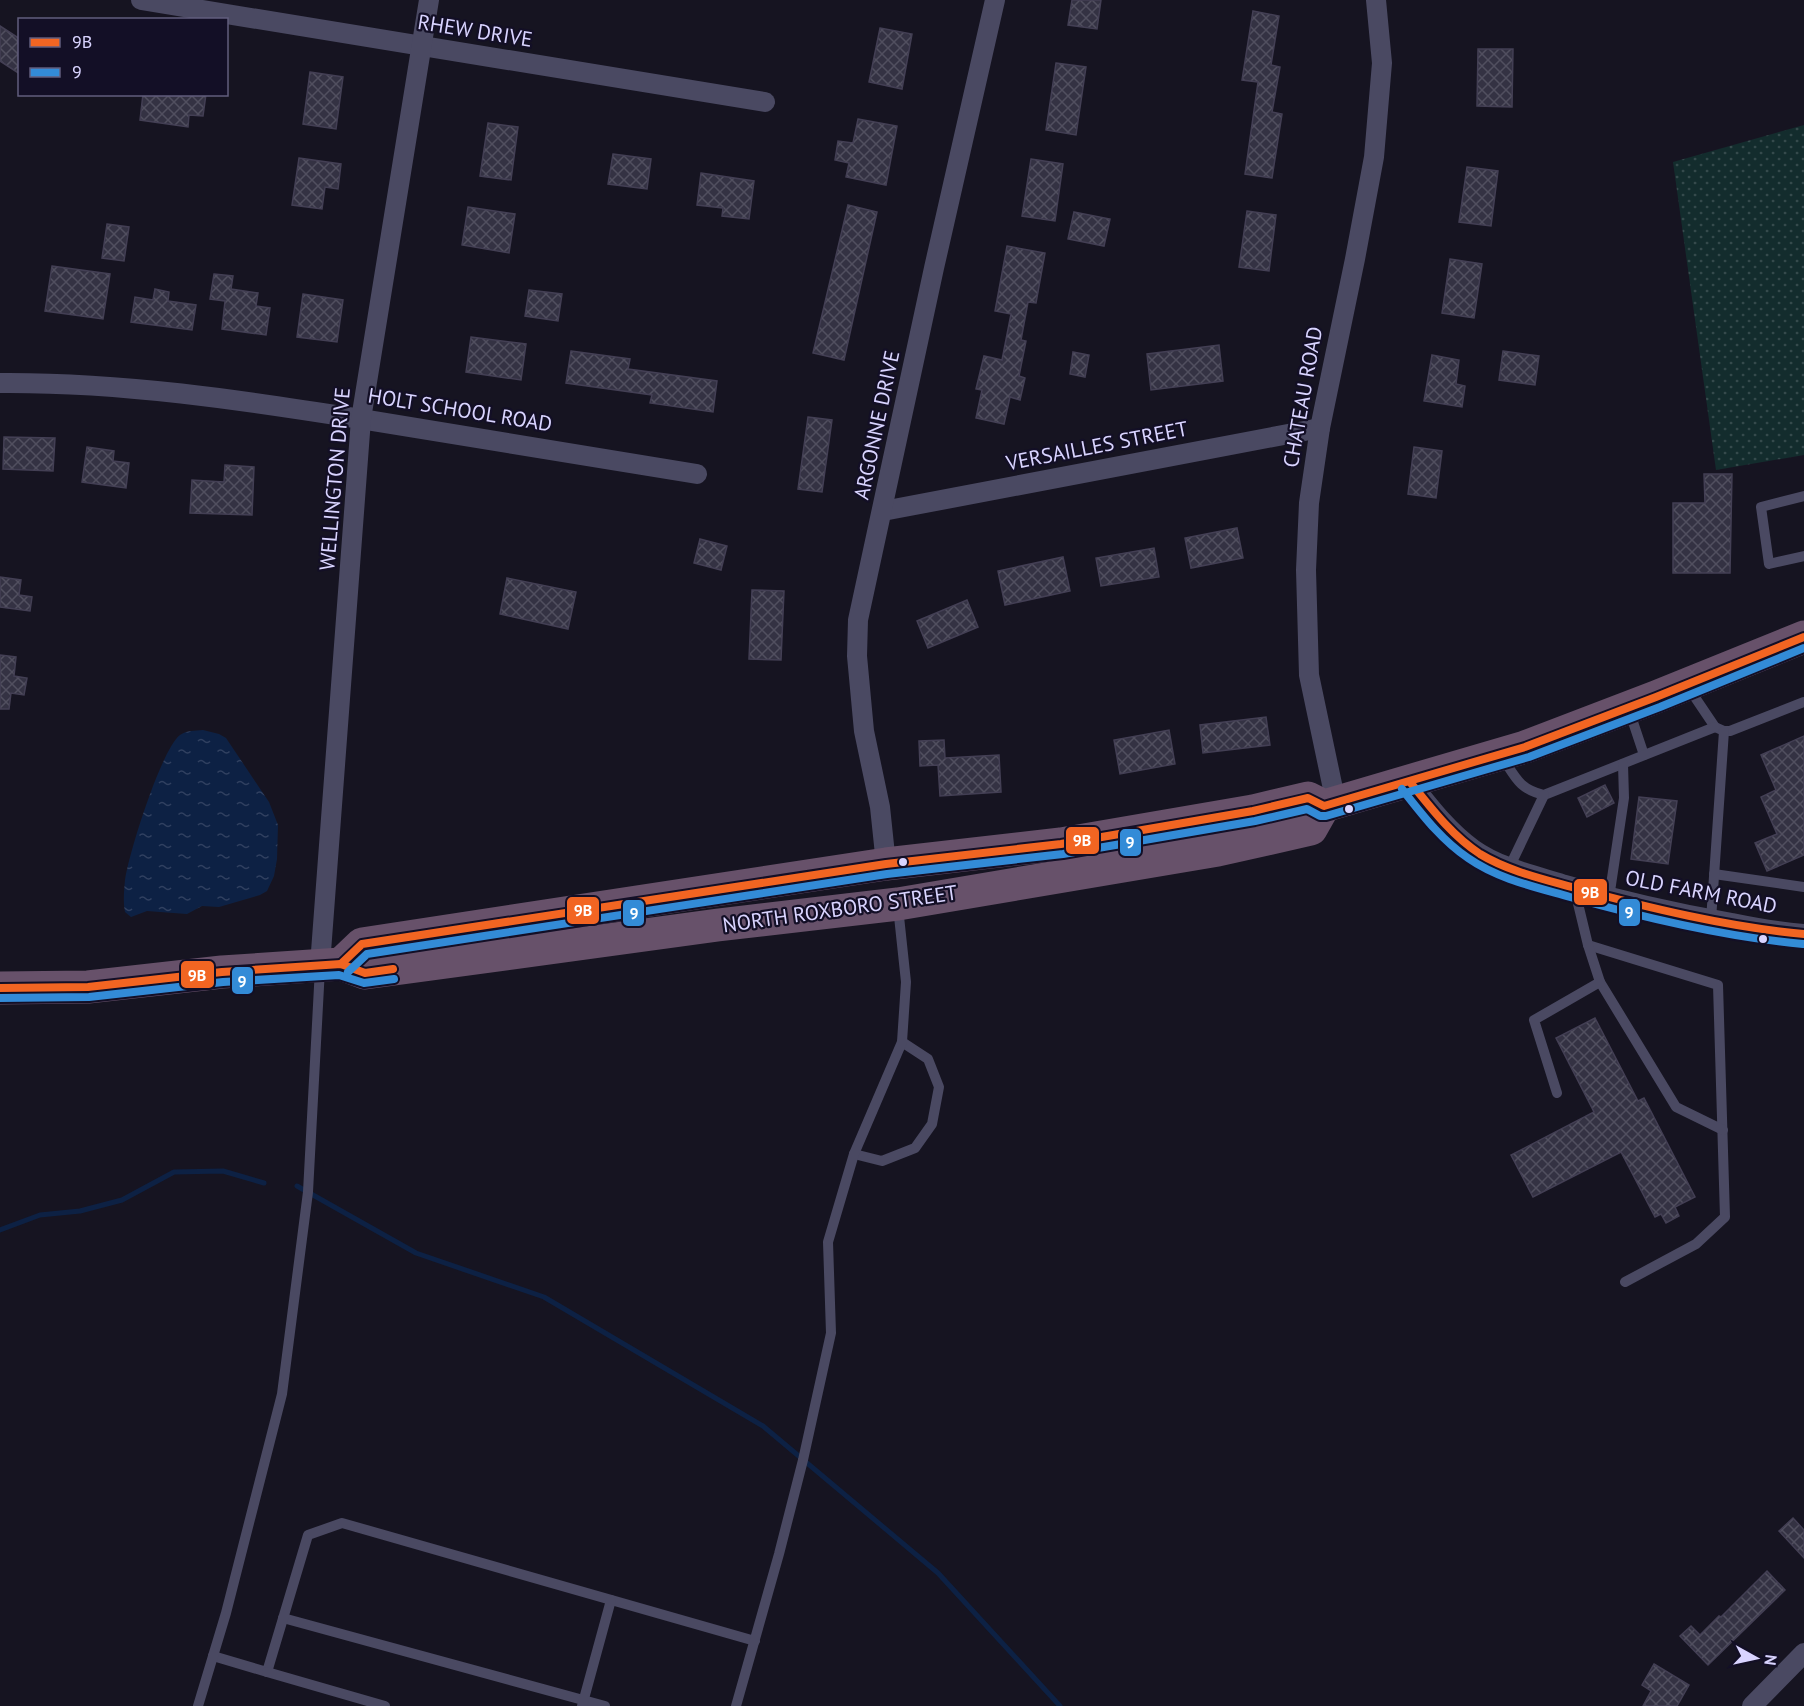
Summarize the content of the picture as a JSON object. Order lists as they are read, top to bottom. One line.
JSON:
{"streets":{"highway":["NORTH ROXBORO STREET"],"street":["RHEW DRIVE","CHATEAU ROAD","HOLT SCHOOL ROAD","ARGONNE DRIVE","VERSAILLES STREET","WELLINGTON DRIVE","OLD FARM ROAD"]},"crossings":[["RHEW DRIVE","WELLINGTON DRIVE"],["CHATEAU ROAD","VERSAILLES STREET"],["CHATEAU ROAD","NORTH ROXBORO STREET"],["HOLT SCHOOL ROAD","WELLINGTON DRIVE"],["ARGONNE DRIVE","VERSAILLES STREET"],["ARGONNE DRIVE","NORTH ROXBORO STREET"],["WELLINGTON DRIVE","NORTH ROXBORO STREET"],["OLD FARM ROAD","NORTH ROXBORO STREET"]],"lines":["transit line 9B","transit line 9"],"legend":["9B","9"],"north":"right"}
